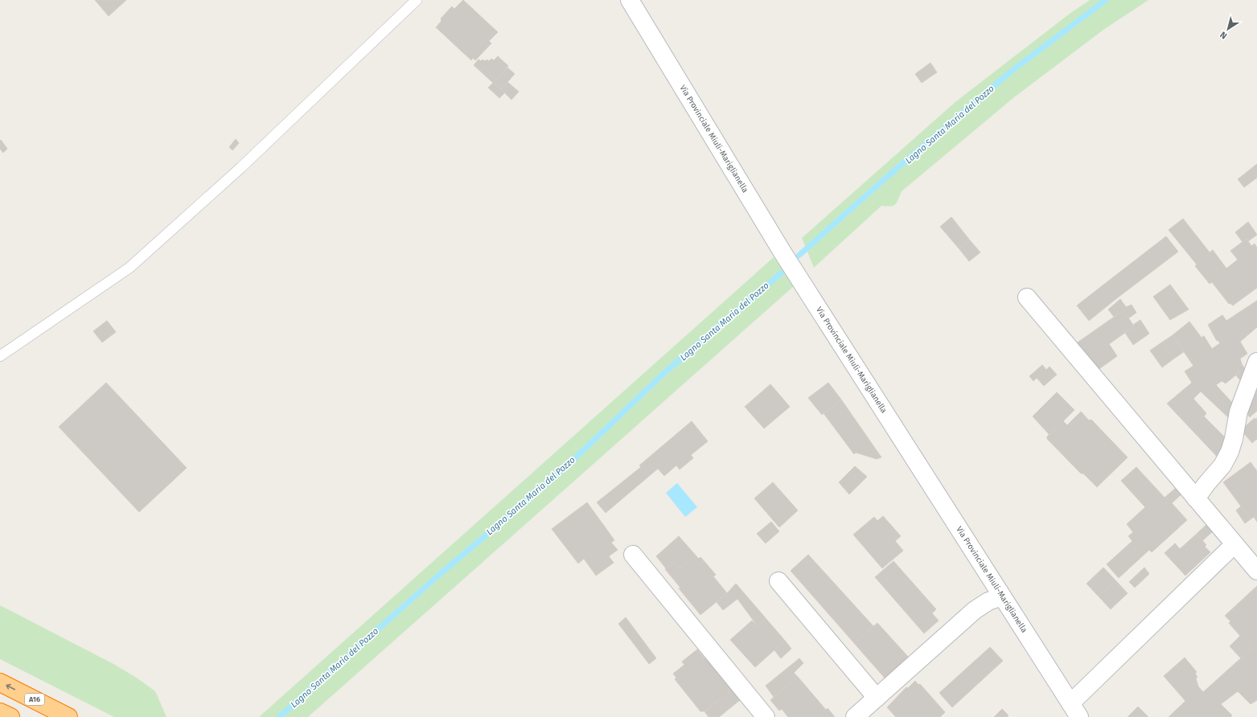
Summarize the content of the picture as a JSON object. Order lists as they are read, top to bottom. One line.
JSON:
{"streets":{"highway":["A16"],"street":["Via Provinciale Miuli-Mariglianella"]},"water":["Lagno Santa Maria del Pozzo"],"north":"bottom left"}
